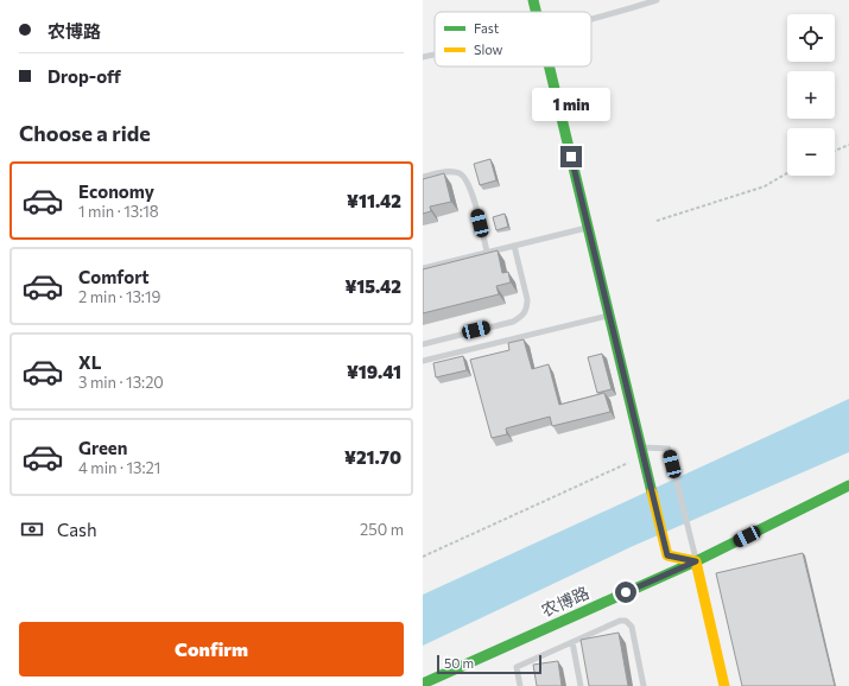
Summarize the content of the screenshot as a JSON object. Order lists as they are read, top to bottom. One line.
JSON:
{"streets":{"street":["农博路"]},"legend":["Fast","Slow"],"scale_bar":"50 m","page":{"banner":["农博路","Drop-off"],"map_buttons":["+","−"],"bubble":"1 min","heading":"Choose a ride","list":[{"name":"Economy","note":"1 min · 13:18","value":"¥11.42"},{"name":"Comfort","note":"2 min · 13:19","value":"¥15.42"},{"name":"XL","note":"3 min · 13:20","value":"¥19.41"},{"name":"Green","note":"4 min · 13:21","value":"¥21.70"}],"pay":["Cash","250 m"],"buttons":"Confirm","scale":"50 m"}}
